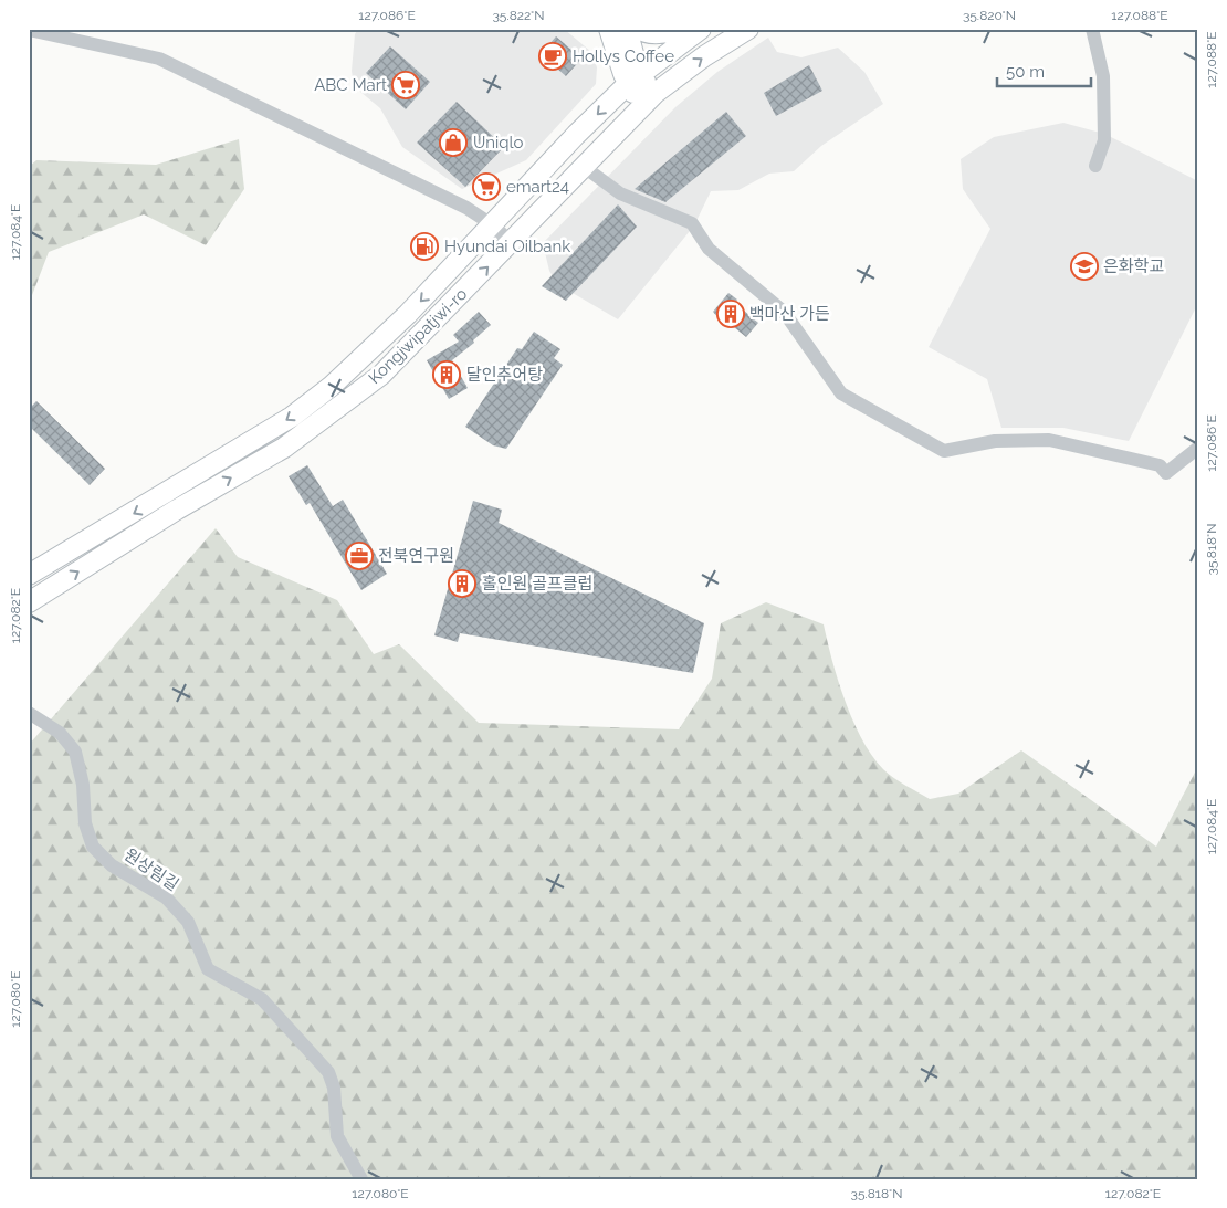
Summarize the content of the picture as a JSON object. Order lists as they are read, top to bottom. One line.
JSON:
{"streets":{"main road":["Kongjwipatjwi-ro"],"street":["원상림길"]},"places":{"cafe":["Hollys Coffee"],"supermarket":["ABC Mart","emart24"],"shop":["Uniqlo"],"fuel station":["Hyundai Oilbank"],"school or university":["은화학교"],"building":["백마산 가든","달인추어탕","홀인원 골프클럽"],"office":["전북연구원"]},"scale_bar":"50 m","coordinates":["127.086°E","35.822°N","35.820°N","127.088°E","127.084°E","35.818°N","127.082°E","127.080°E"]}
